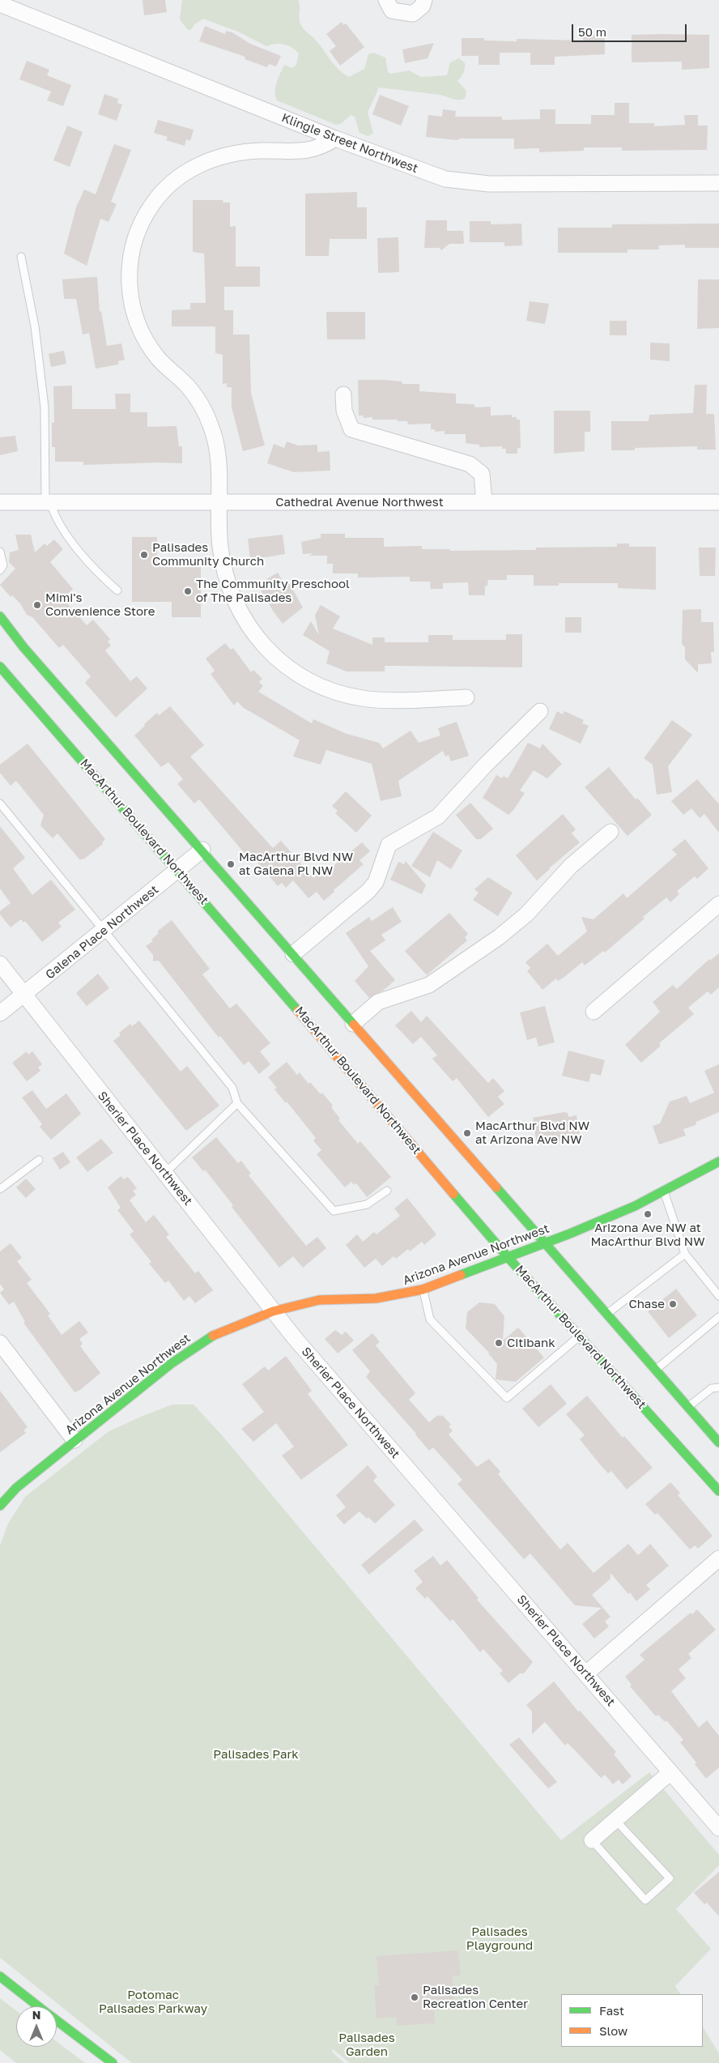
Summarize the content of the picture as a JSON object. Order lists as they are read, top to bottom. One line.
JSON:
{"streets":{"main road":["MacArthur Boulevard Northwest","Arizona Avenue Northwest"],"street":["Klingle Street Northwest","Cathedral Avenue Northwest","Galena Place Northwest","Sherier Place Northwest"]},"crossings":[["MacArthur Boulevard Northwest","Galena Place Northwest"],["MacArthur Boulevard Northwest","Arizona Avenue Northwest"],["Galena Place Northwest","Sherier Place Northwest"],["Sherier Place Northwest","Arizona Avenue Northwest"]],"parks":["Palisades Park","Palisades Playground","Potomac Palisades Parkway","Palisades Garden"],"places":["Palisades Community Church","The Community Preschool of The Palisades","Mimi's Convenience Store","MacArthur Blvd NW at Galena Pl NW","MacArthur Blvd NW at Arizona Ave NW","Arizona Ave NW at MacArthur Blvd NW","Chase","Citibank","Palisades Recreation Center"],"legend":["Fast","Slow"],"scale_bar":"50 m","north":"top"}
